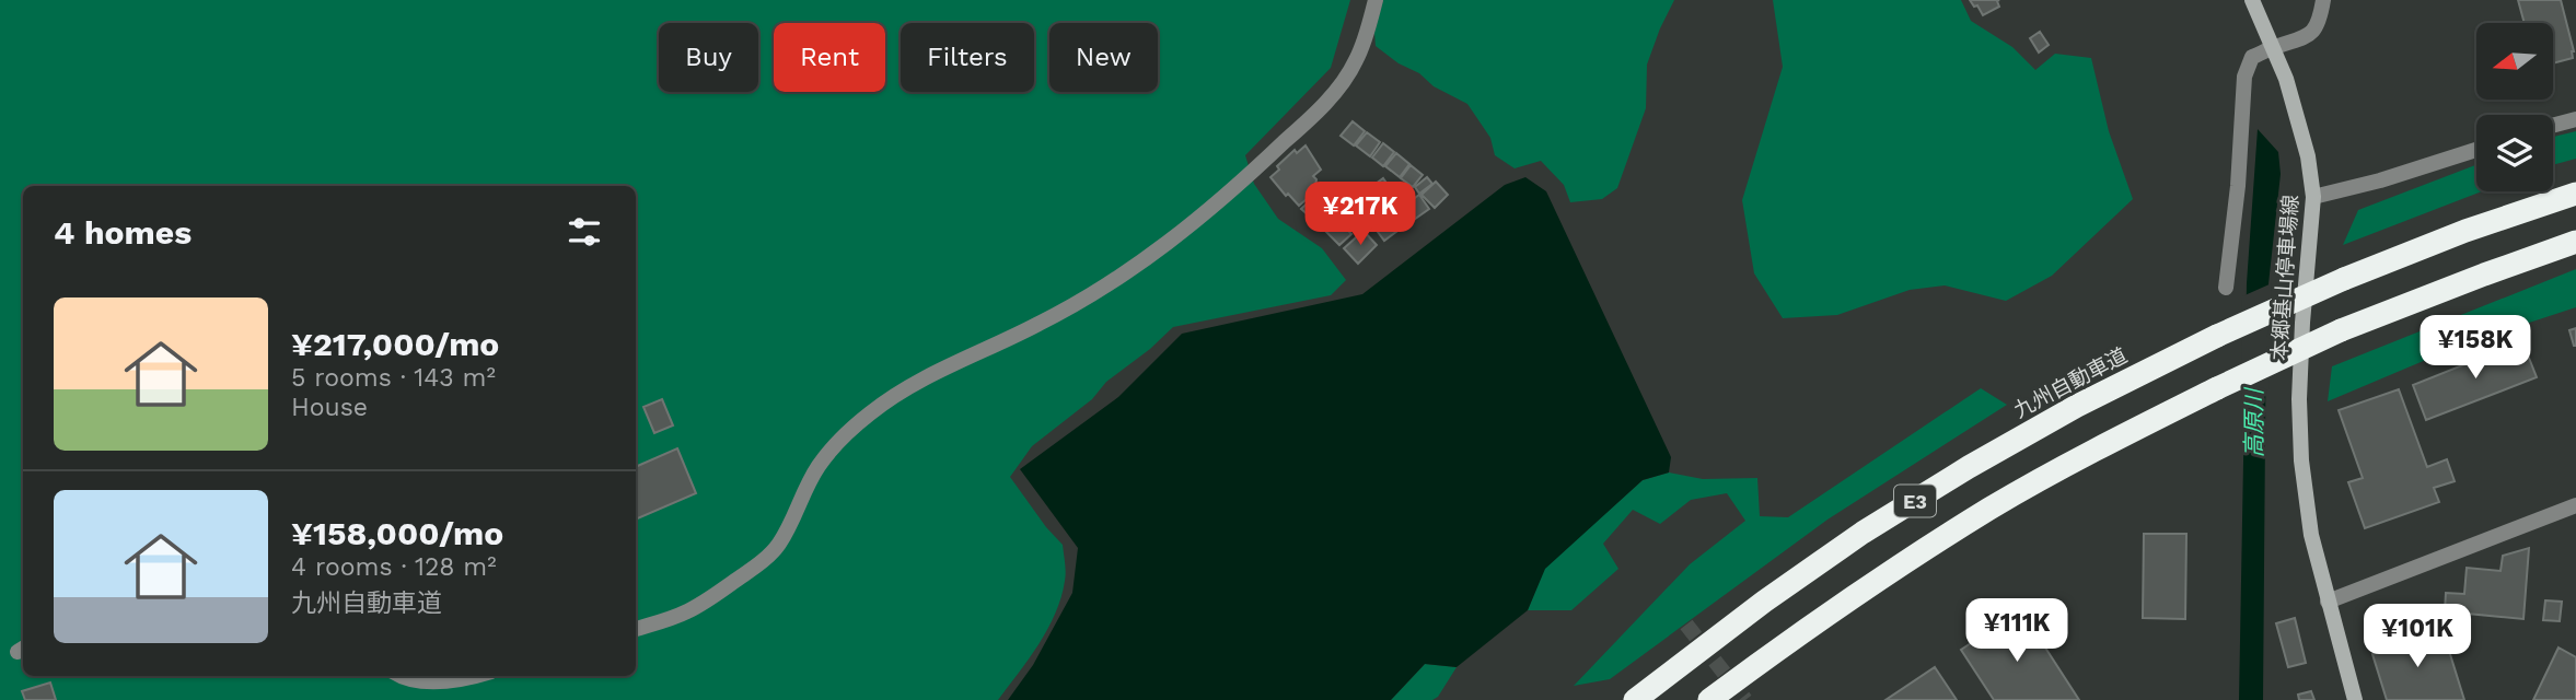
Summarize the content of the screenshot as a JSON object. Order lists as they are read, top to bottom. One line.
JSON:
{"streets":{"highway":["九州自動車道","E3"],"main road":["本郷基山停車場線"]},"water":["高原川"],"north":"left","page":{"chip":["Buy","Rent","Filters","New"],"price":["¥217K","¥158K","¥111K","¥101K"],"heading":"4 homes","list":[{"name":"¥217,000/mo","note":"5 rooms · 143 m² · House"},{"name":"¥158,000/mo","note":"4 rooms · 128 m² · 九州自動車道"}]}}
